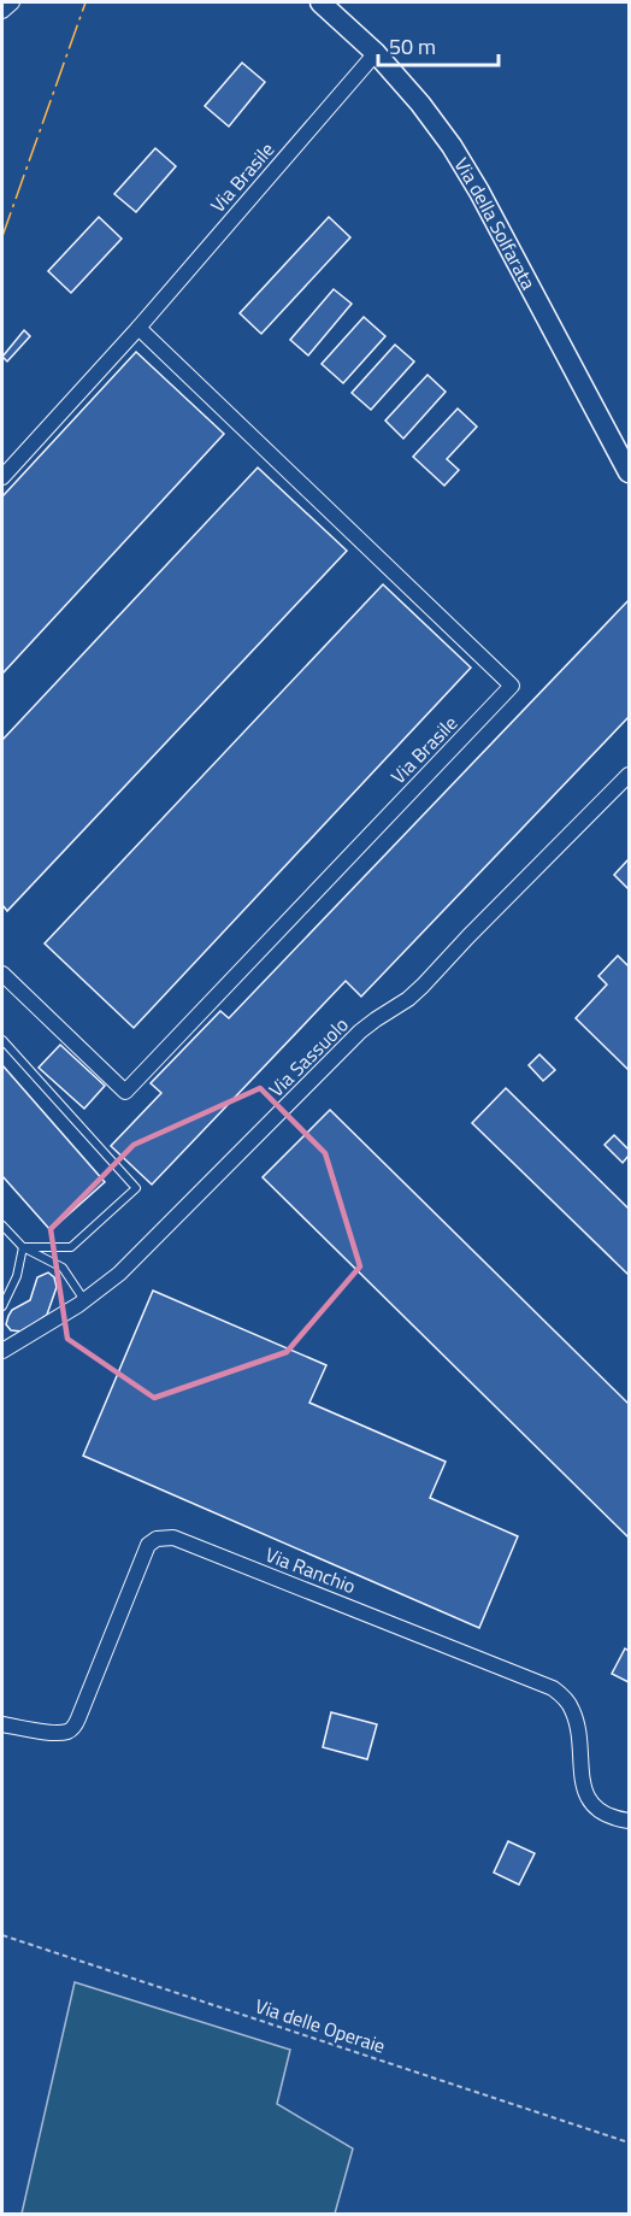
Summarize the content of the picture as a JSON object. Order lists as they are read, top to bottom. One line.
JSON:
{"streets":{"main road":["Via della Solfarata"],"street":["Via Brasile","Via Sassuolo","Via Ranchio"],"path":["Via delle Operaie"]},"crossings":[["Via Brasile","Via della Solfarata"]],"scale_bar":"50 m"}
